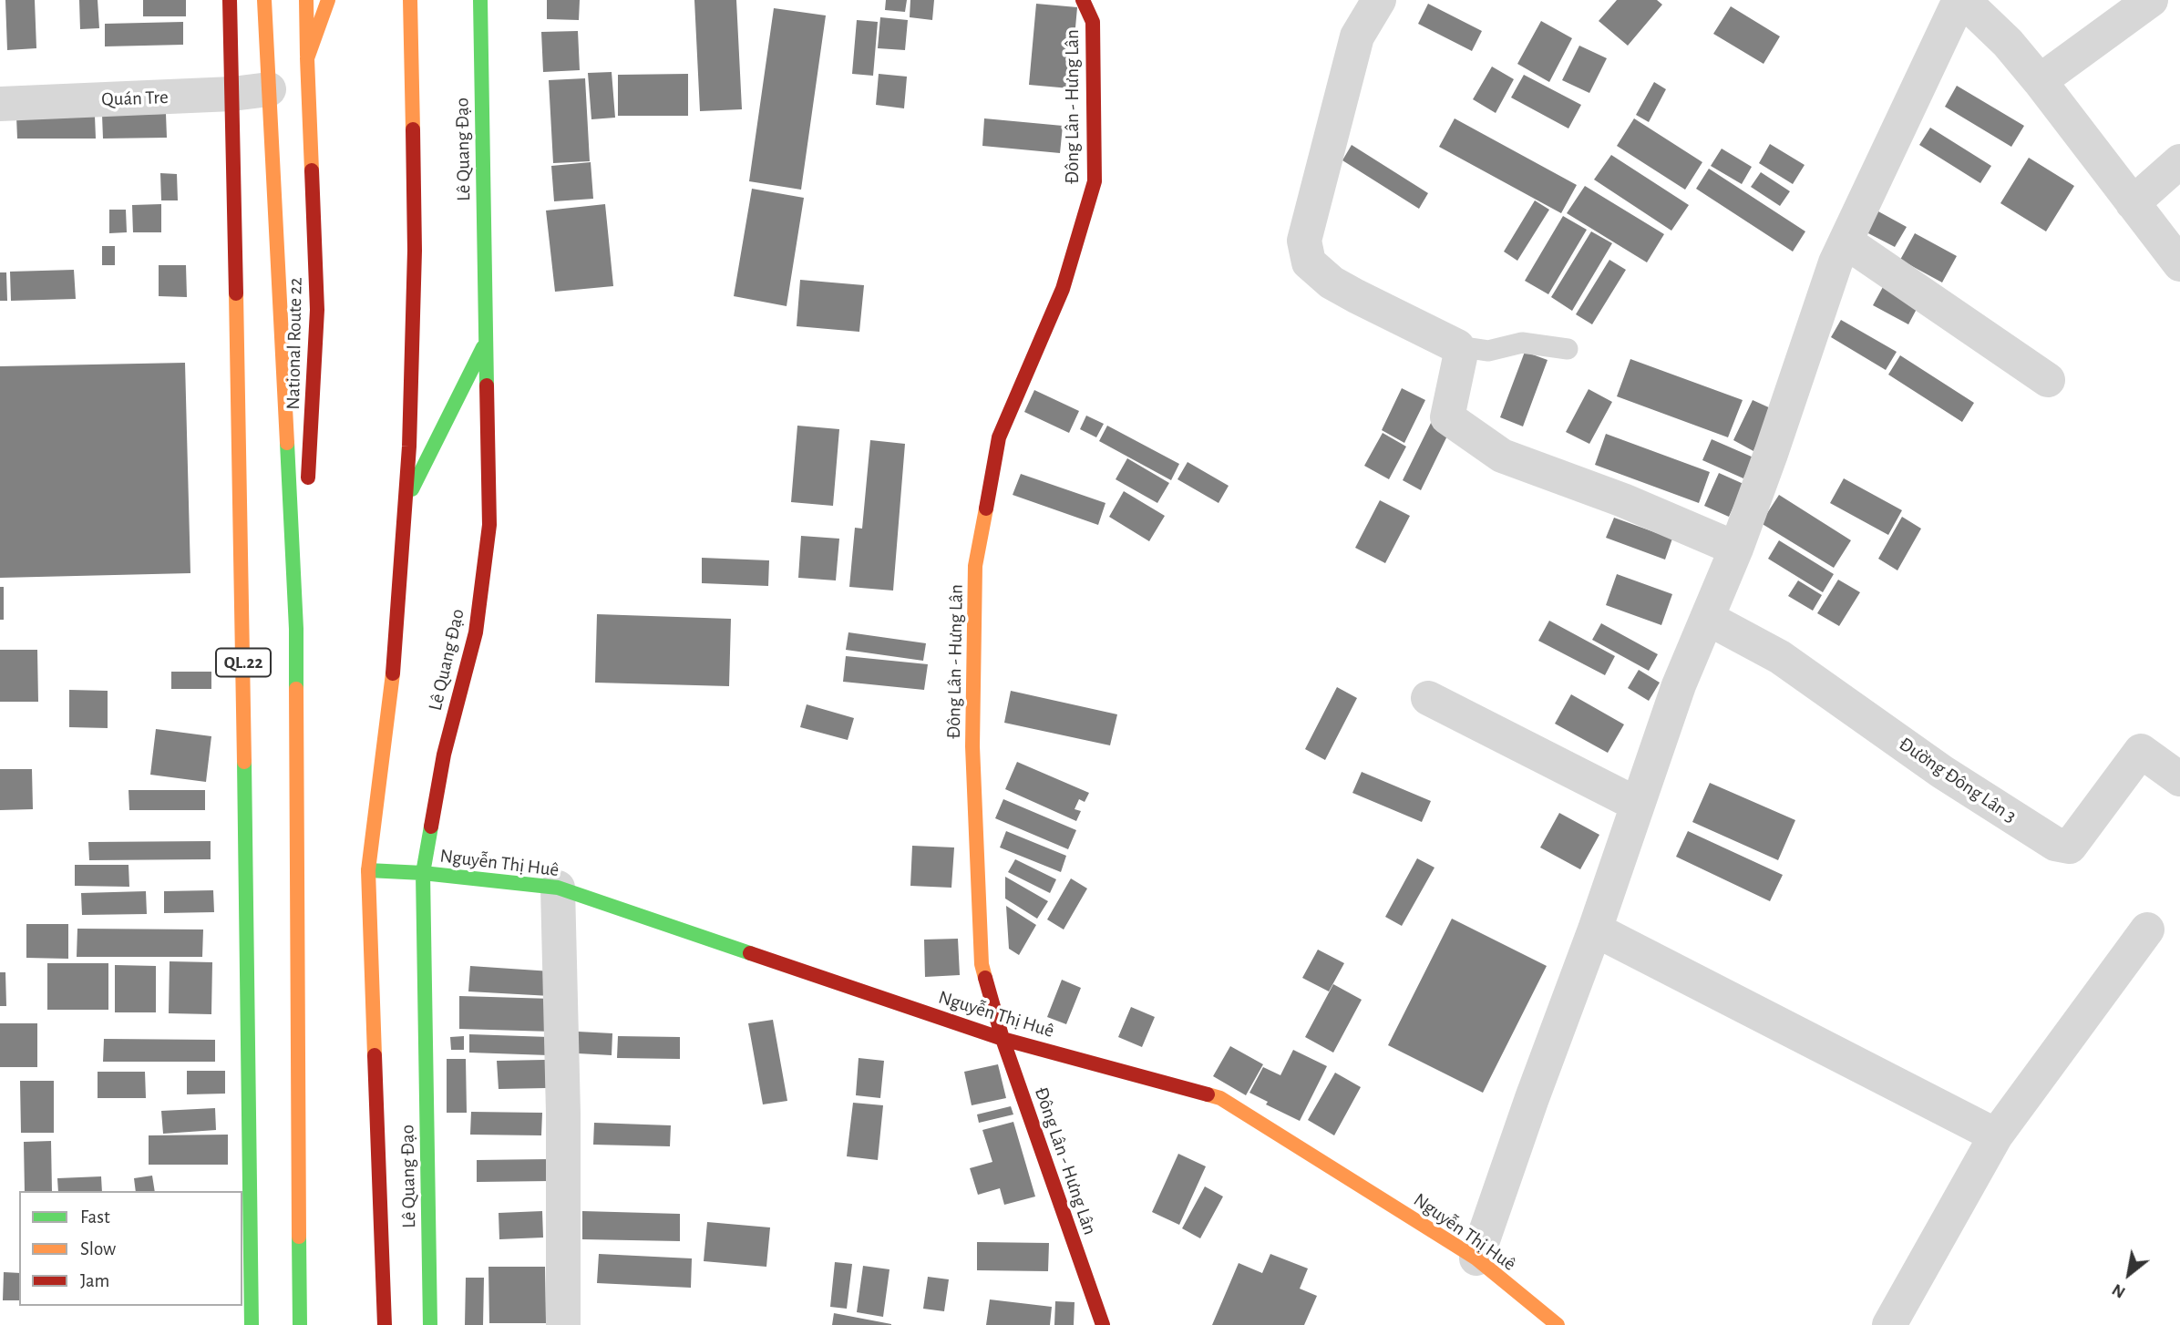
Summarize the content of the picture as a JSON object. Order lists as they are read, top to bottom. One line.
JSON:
{"streets":{"main road":["Đông Lân - Hưng Lân","Lê Quang Đạo","National Route 22","QL.22","Nguyễn Thị Huê"],"street":["Quán Tre","Đường Đông Lân 3"]},"crossings":[["Quán Tre","QL.22"],["Đông Lân - Hưng Lân","Nguyễn Thị Huê"],["Lê Quang Đạo","Nguyễn Thị Huê"]],"legend":["Fast","Slow","Jam"],"north":"bottom left"}
